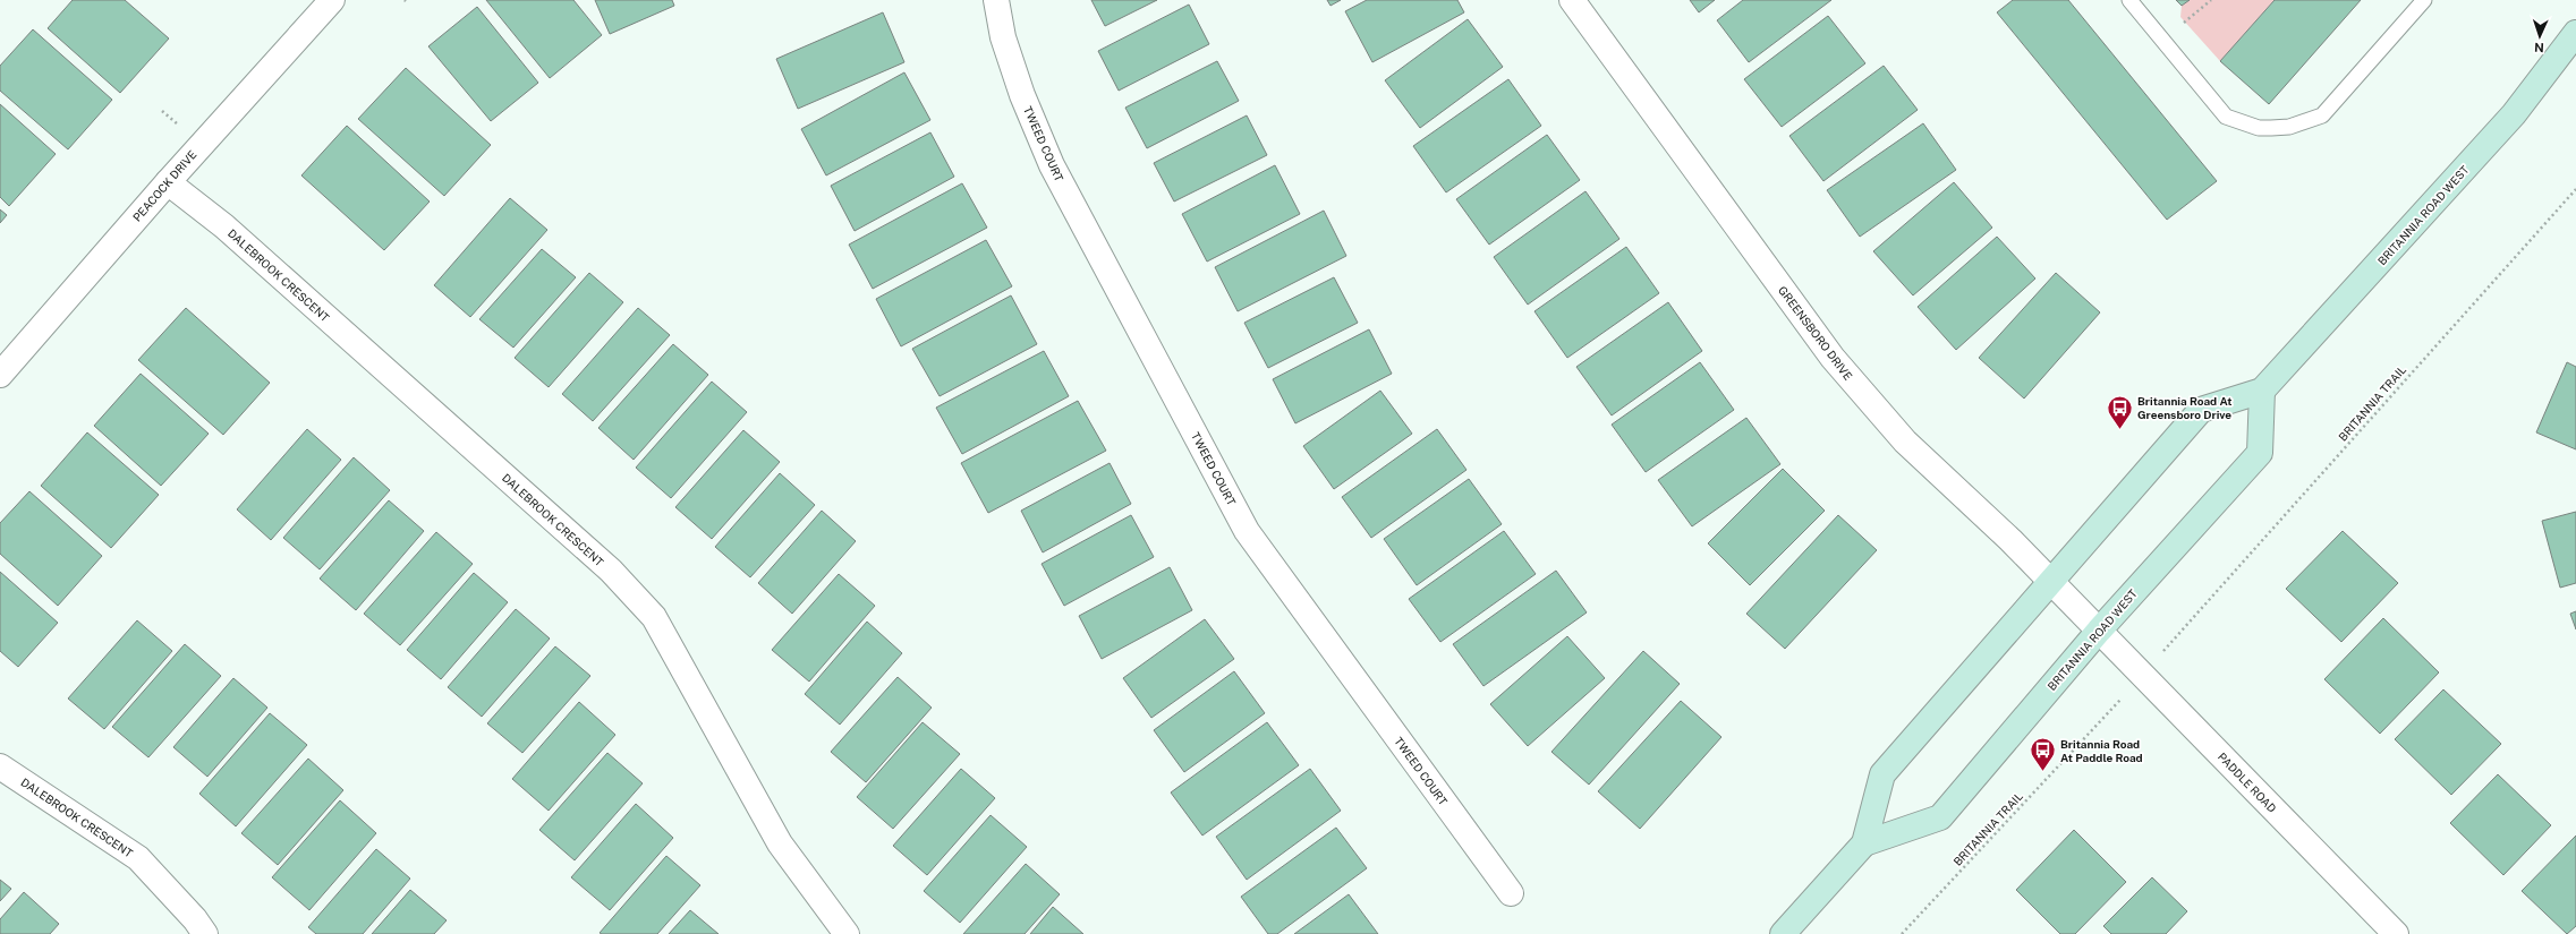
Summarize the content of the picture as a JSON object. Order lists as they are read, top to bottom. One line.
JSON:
{"streets":{"main road":["BRITANNIA ROAD WEST"],"street":["TWEED COURT","PEACOCK DRIVE","DALEBROOK CRESCENT","GREENSBORO DRIVE","PADDLE ROAD"],"path":["BRITANNIA TRAIL"]},"crossings":[["PEACOCK DRIVE","DALEBROOK CRESCENT"],["BRITANNIA ROAD WEST","GREENSBORO DRIVE"],["BRITANNIA ROAD WEST","PADDLE ROAD"],["GREENSBORO DRIVE","PADDLE ROAD"]],"places":{"bus stop":["Britannia Road At Greensboro Drive","Britannia Road At Paddle Road"]},"north":"bottom"}
